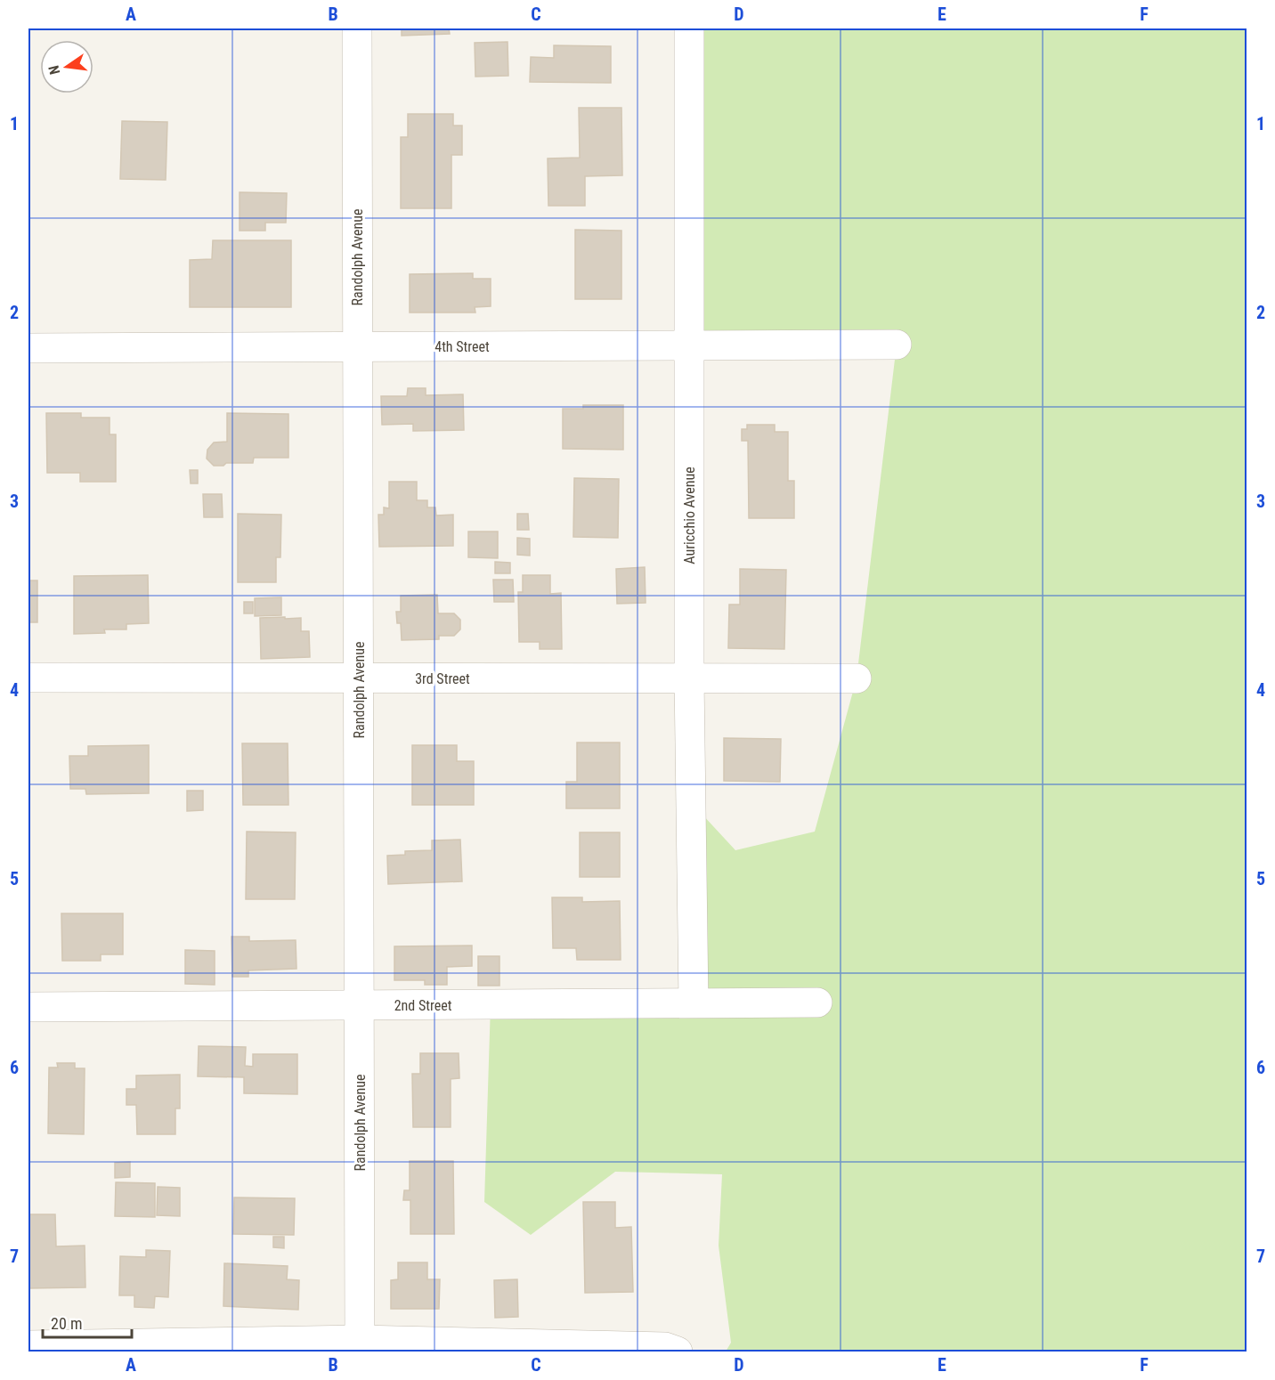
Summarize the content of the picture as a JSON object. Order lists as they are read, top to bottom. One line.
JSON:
{"streets":{"street":["Randolph Avenue","4th Street","Auricchio Avenue","3rd Street","2nd Street"]},"crossings":[["Randolph Avenue","4th Street"],["Randolph Avenue","3rd Street"],["Randolph Avenue","2nd Street"],["4th Street","Auricchio Avenue"],["Auricchio Avenue","3rd Street"],["Auricchio Avenue","2nd Street"]],"scale_bar":"20 m","north":"left","grid":{"columns":["A","B","C","D","E","F"],"rows":["1","2","3","4","5","6","7"]}}
